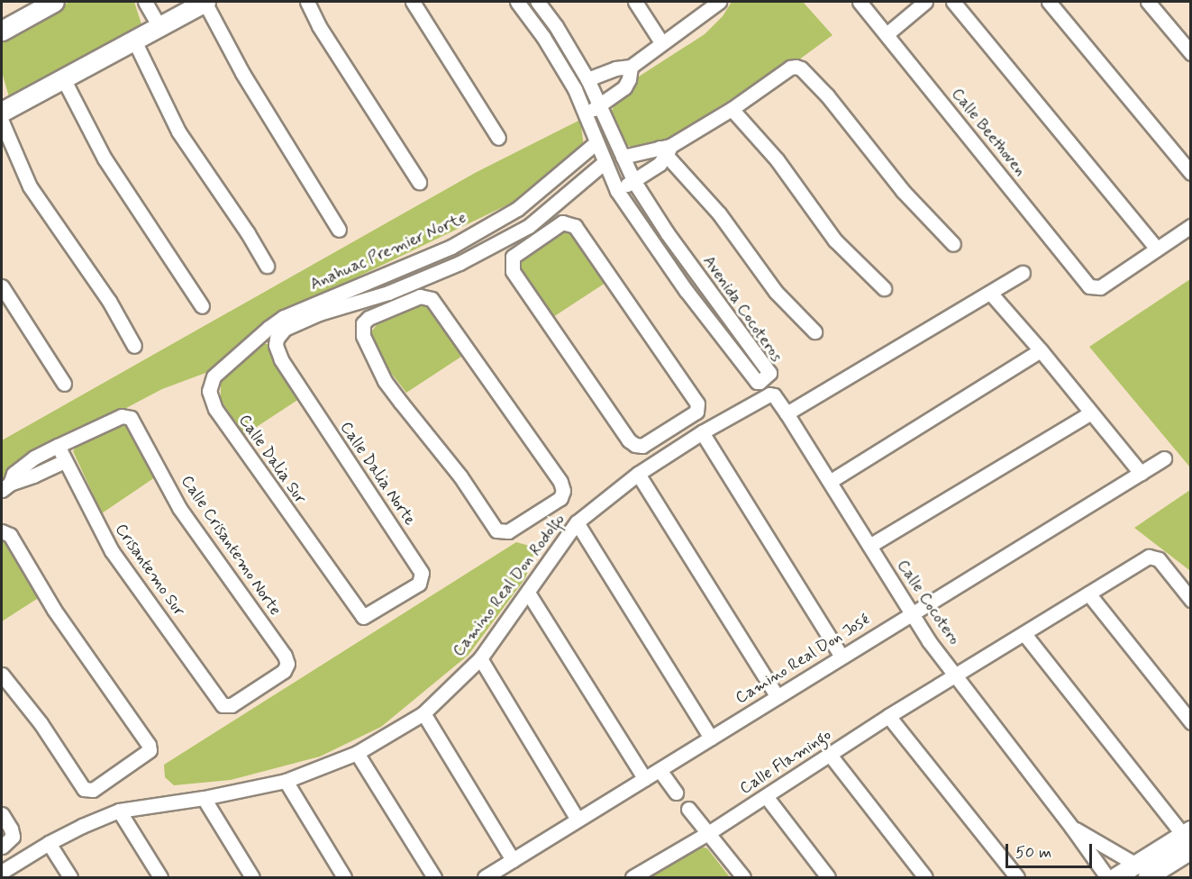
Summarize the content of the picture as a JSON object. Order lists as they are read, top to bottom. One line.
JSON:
{"streets":{"street":["Calle Beethoven","Anahuac Premier Norte","Avenida Cocoteros","Calle Dalia Sur","Calle Dalia Norte","Calle Crisantemo Norte","Crisantemo Sur","Camino Real Don Rodolfo","Calle Cocotero","Camino Real Don José","Calle Flamingo"]},"crossings":[["Anahuac Premier Norte","Avenida Cocoteros"],["Anahuac Premier Norte","Calle Dalia Sur"],["Anahuac Premier Norte","Calle Dalia Norte"],["Calle Dalia Sur","Calle Dalia Norte"],["Calle Crisantemo Norte","Crisantemo Sur"],["Camino Real Don Rodolfo","Calle Cocotero"],["Calle Cocotero","Camino Real Don José"],["Calle Cocotero","Calle Flamingo"]],"scale_bar":"50 m"}
